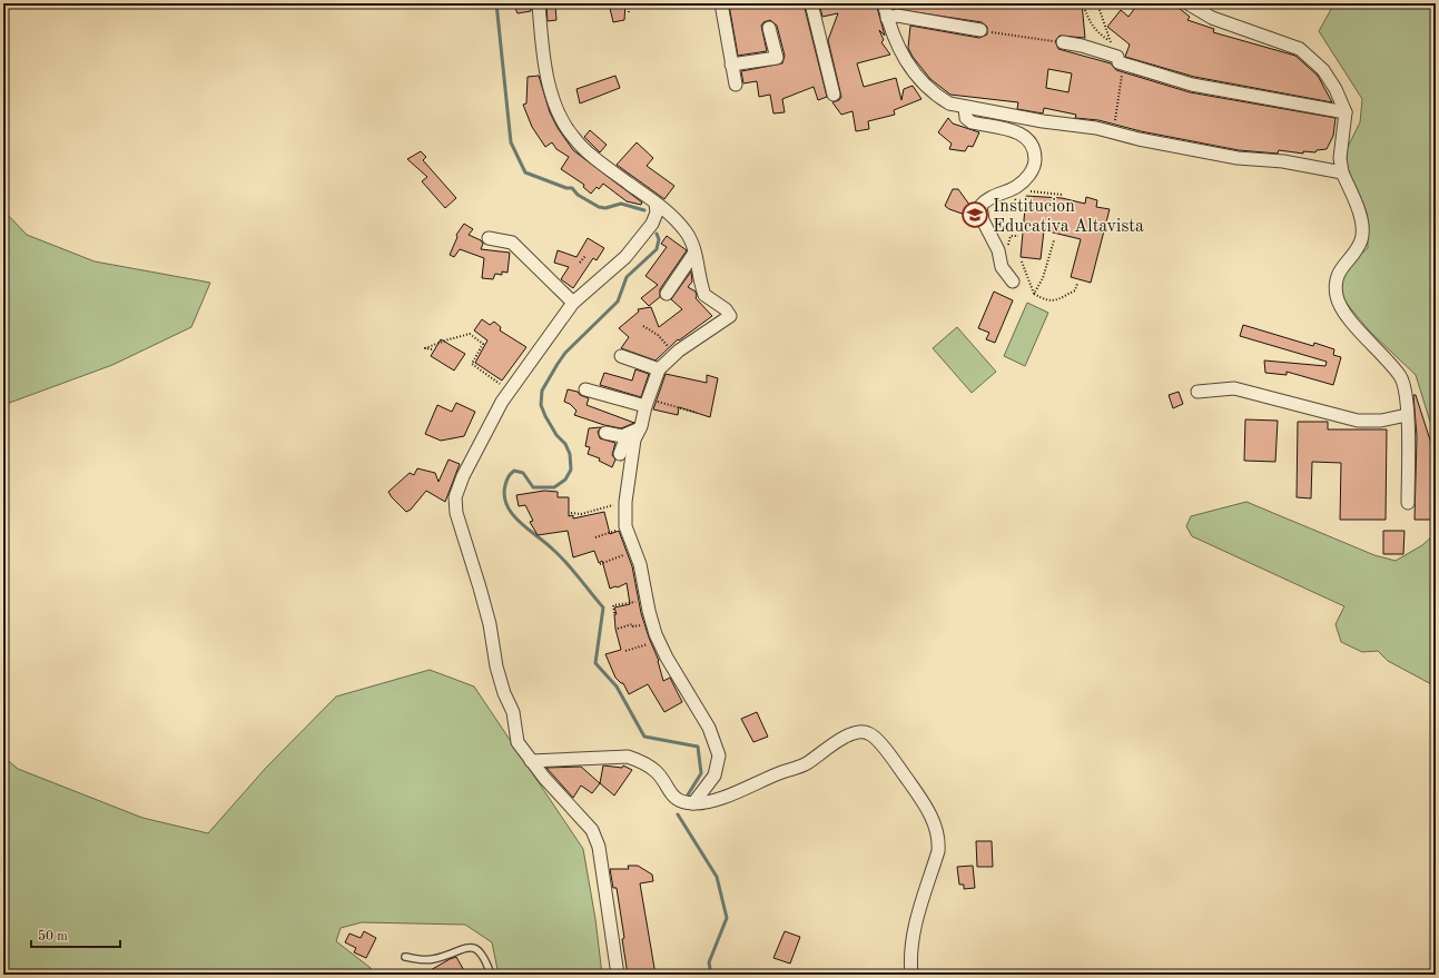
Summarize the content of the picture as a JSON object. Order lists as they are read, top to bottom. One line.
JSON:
{"places":{"school or university":["Institucion Educativa Altavista"]},"scale_bar":"50 m"}
